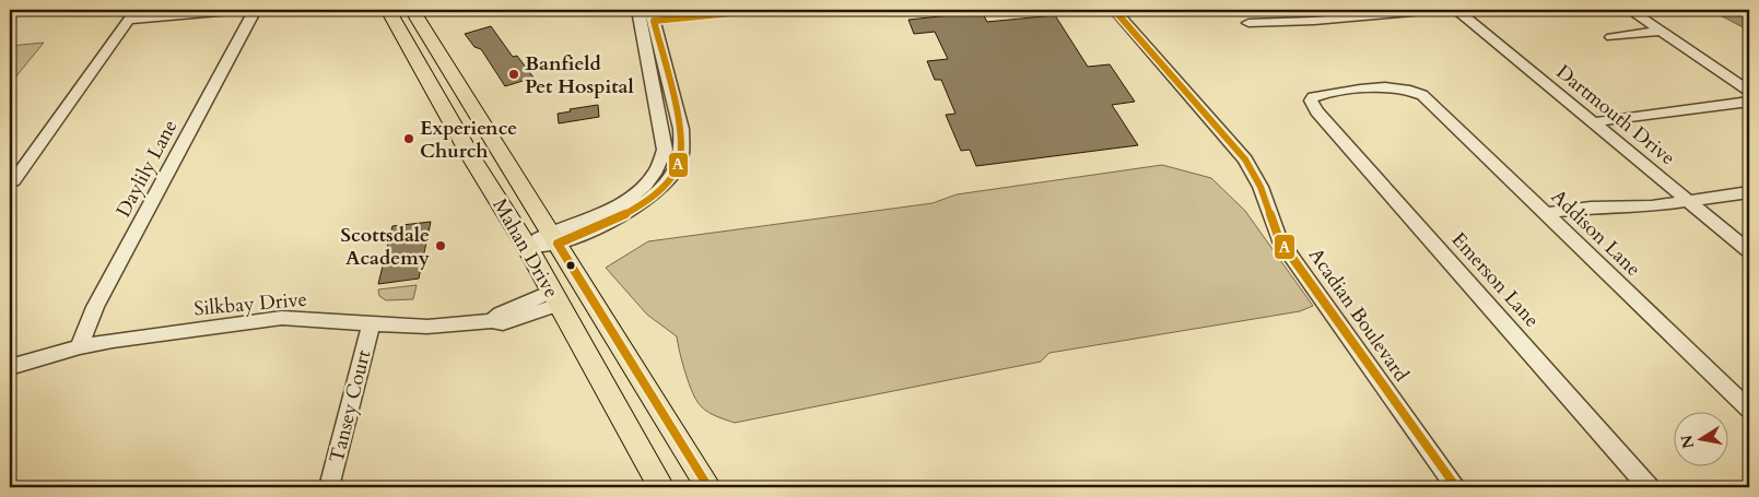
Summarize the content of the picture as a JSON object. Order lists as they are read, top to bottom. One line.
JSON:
{"streets":{"main road":["Mahan Drive"],"street":["Dartmouth Drive","Daylily Lane","Addison Lane","Emerson Lane","Silkbay Drive","Acadian Boulevard","Tansey Court"]},"crossings":[["Daylily Lane","Silkbay Drive"],["Addison Lane","Emerson Lane"],["Mahan Drive","Silkbay Drive"],["Silkbay Drive","Tansey Court"]],"places":["Banfield Pet Hospital","Experience Church","Scottsdale Academy"],"lines":["transit line A"],"north":"left"}
